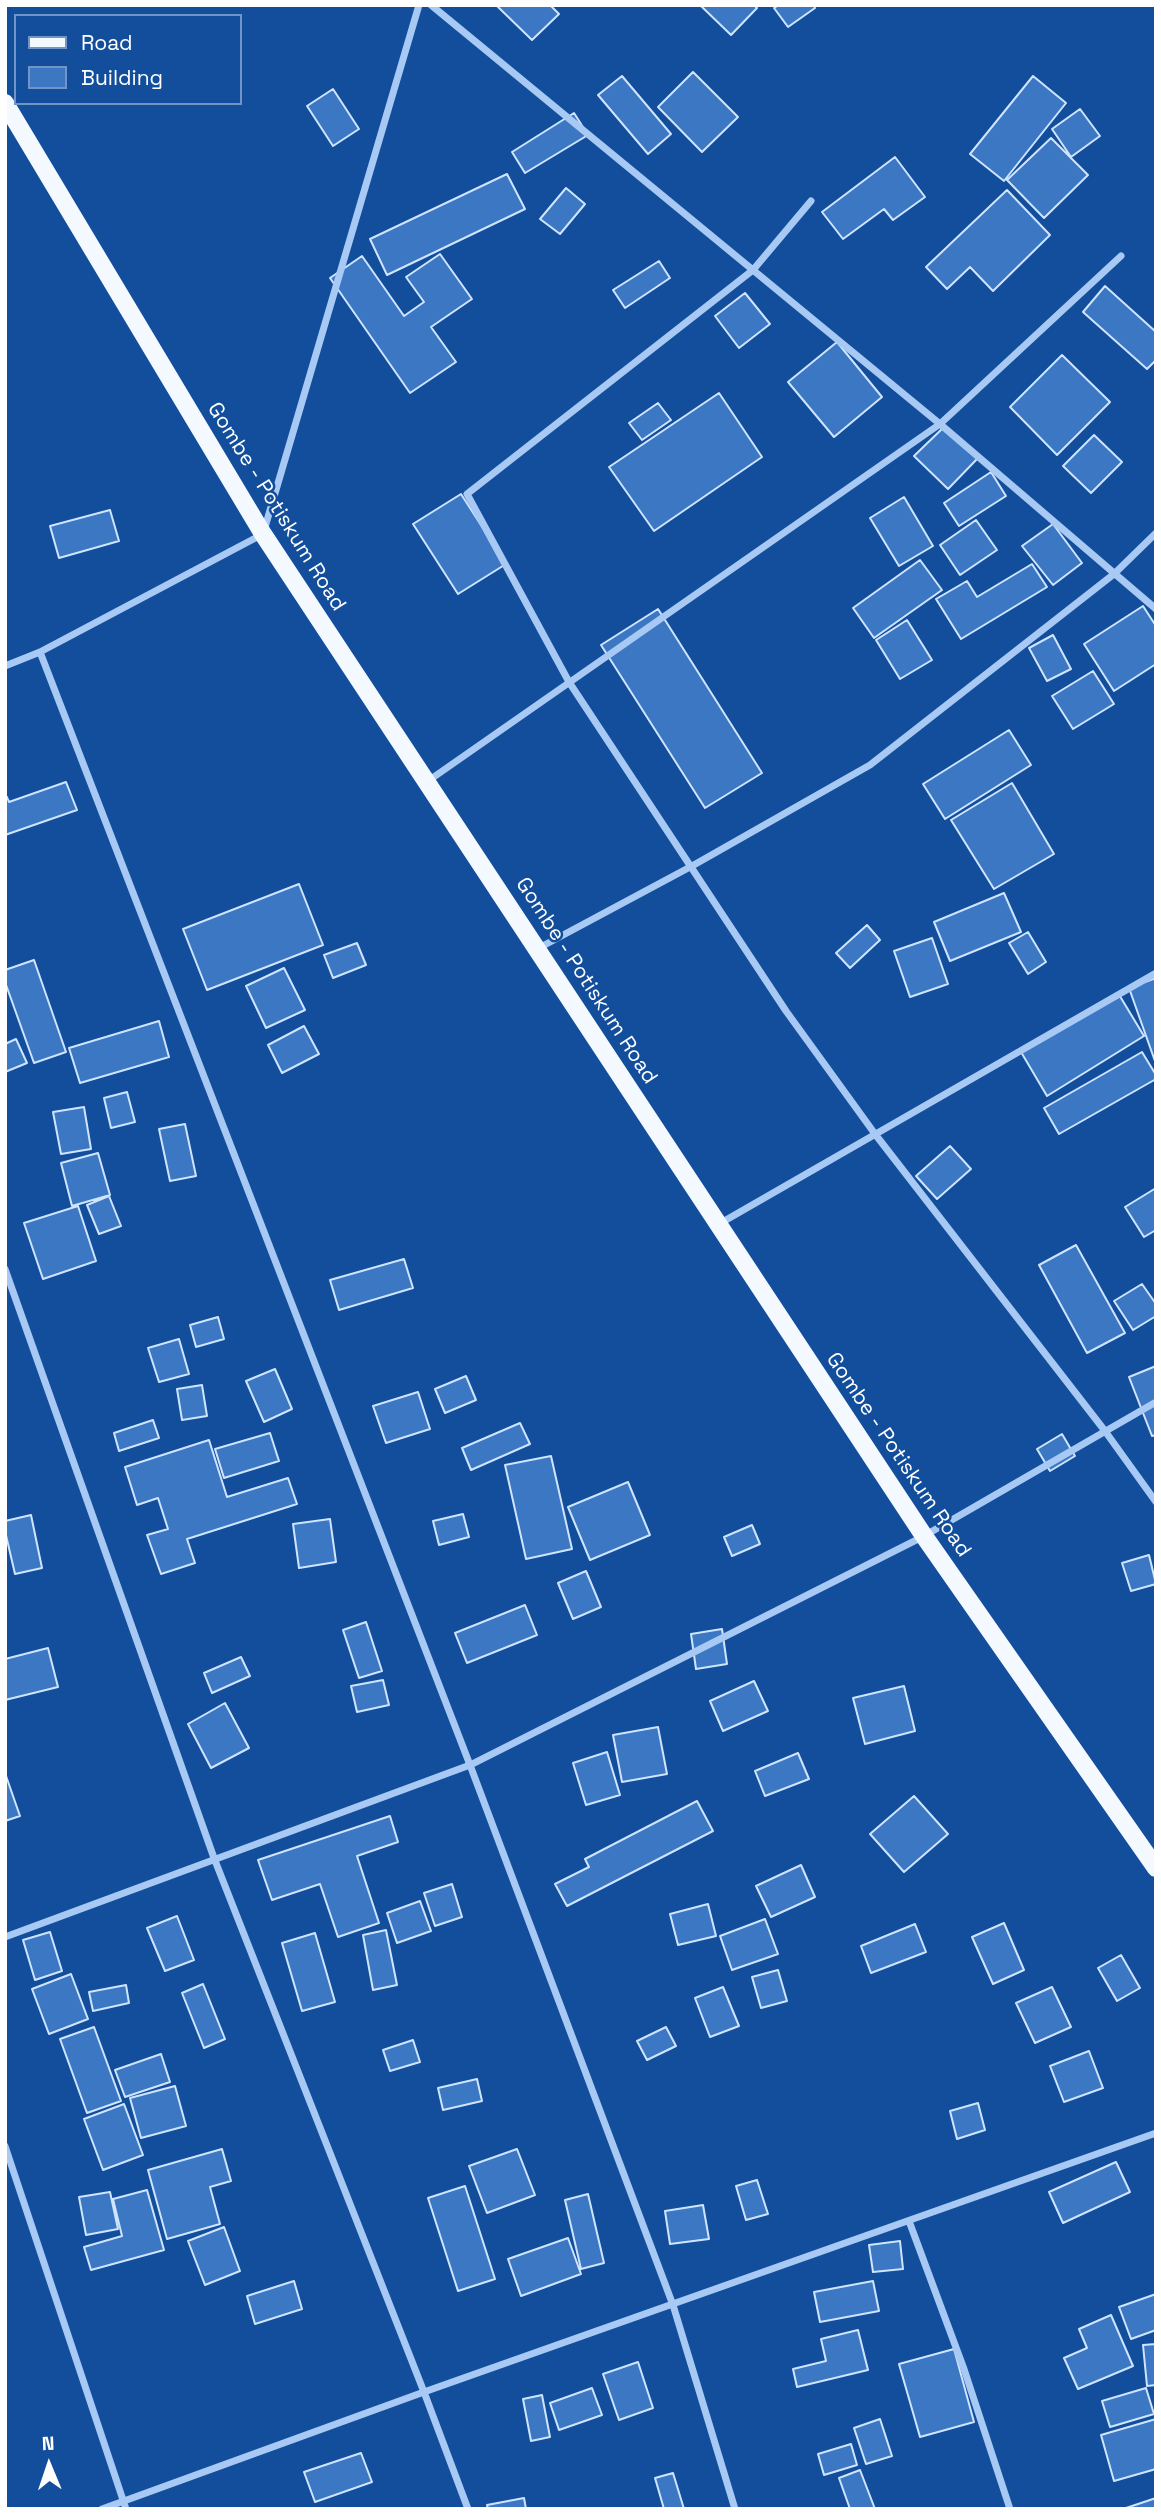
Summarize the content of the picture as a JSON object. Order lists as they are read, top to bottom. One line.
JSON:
{"streets":{"main road":["Gombe - Potiskum Road"]},"legend":["Road","Building"],"north":"top"}
